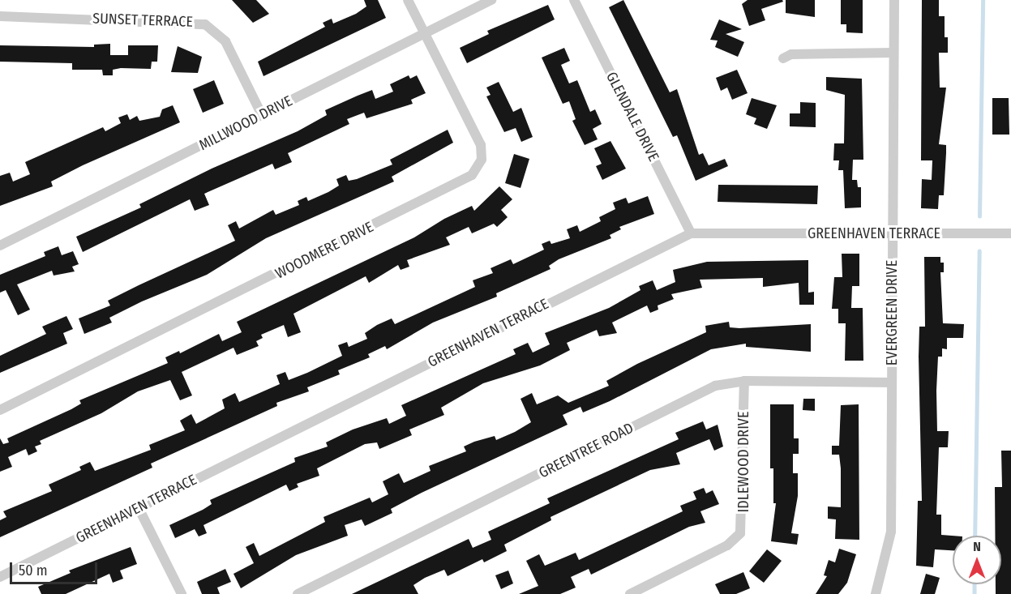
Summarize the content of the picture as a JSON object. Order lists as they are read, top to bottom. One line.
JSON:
{"streets":{"street":["SUNSET TERRACE","GLENDALE DRIVE","MILLWOOD DRIVE","GREENHAVEN TERRACE","WOODMERE DRIVE","EVERGREEN DRIVE","GREENTREE ROAD","IDLEWOOD DRIVE"]},"crossings":[["SUNSET TERRACE","MILLWOOD DRIVE"],["GLENDALE DRIVE","GREENHAVEN TERRACE"],["MILLWOOD DRIVE","WOODMERE DRIVE"],["GREENHAVEN TERRACE","EVERGREEN DRIVE"],["EVERGREEN DRIVE","GREENTREE ROAD"],["GREENTREE ROAD","IDLEWOOD DRIVE"]],"scale_bar":"50 m","north":"top"}
